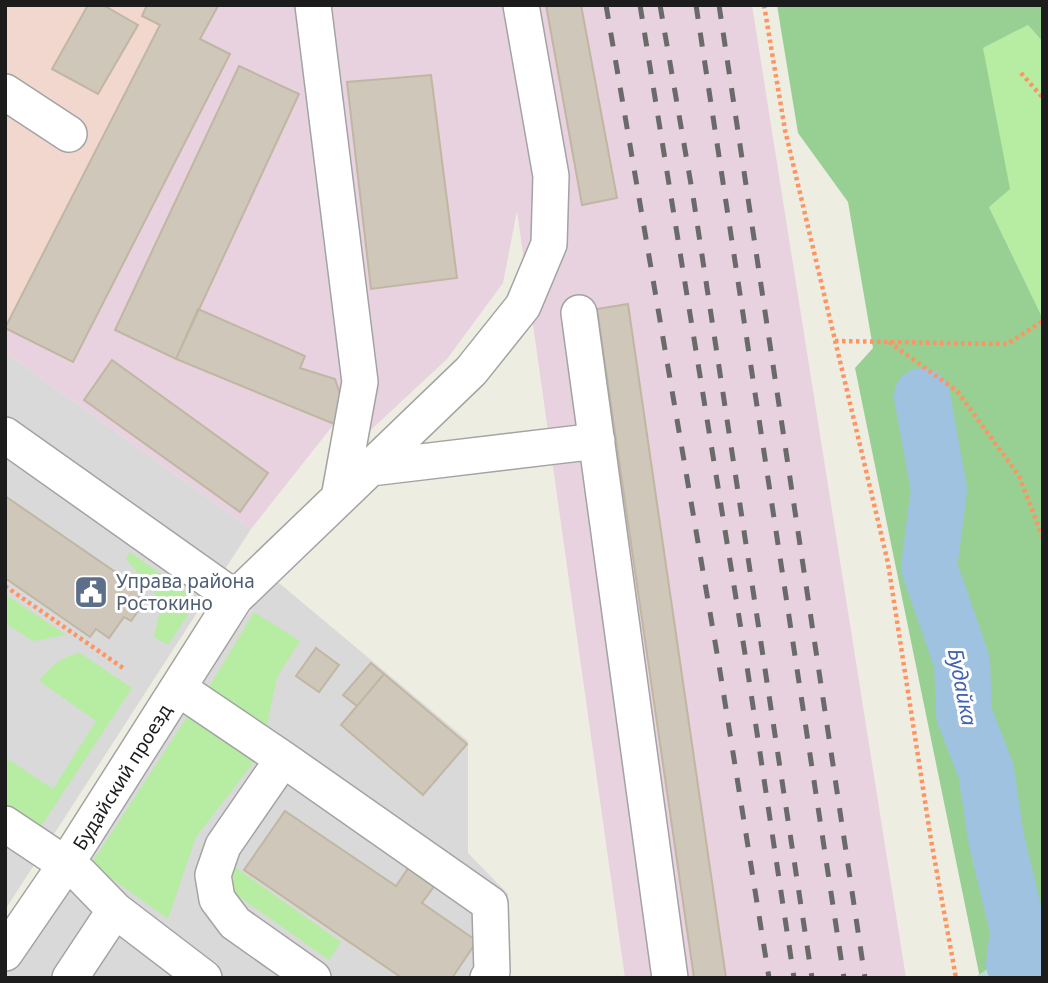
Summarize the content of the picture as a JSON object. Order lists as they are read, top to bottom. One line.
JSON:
{"streets":{"street":["Будайский проезд"]},"water":["Будайка"],"places":{"public building":["Управа района Ростокино"]}}
